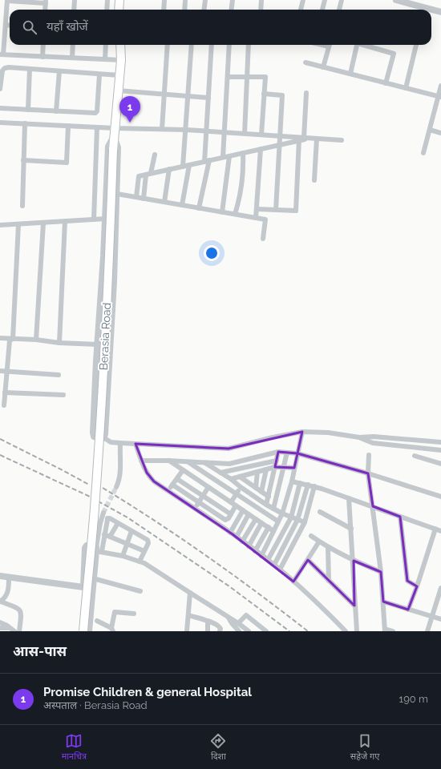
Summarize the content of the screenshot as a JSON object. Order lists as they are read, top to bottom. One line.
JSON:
{"streets":{"main road":["Berasia Road"]},"page":{"search":"यहाँ खोजें","pins":"1","heading":"आस-पास","list":[{"mark":"1","name":"Promise Children & general Hospital","note":"अस्पताल · Berasia Road","value":"190 m"}],"nav":["मानचित्र","दिशा","सहेजे गए"]}}
